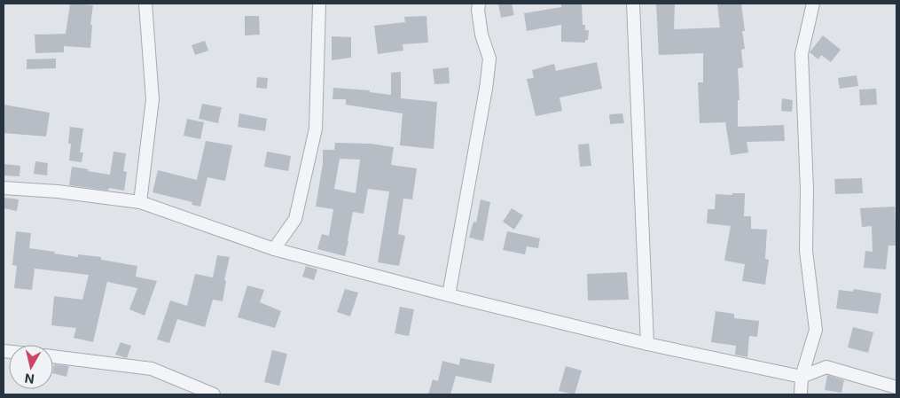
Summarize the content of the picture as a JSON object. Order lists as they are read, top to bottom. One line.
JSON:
{"north":"bottom"}
